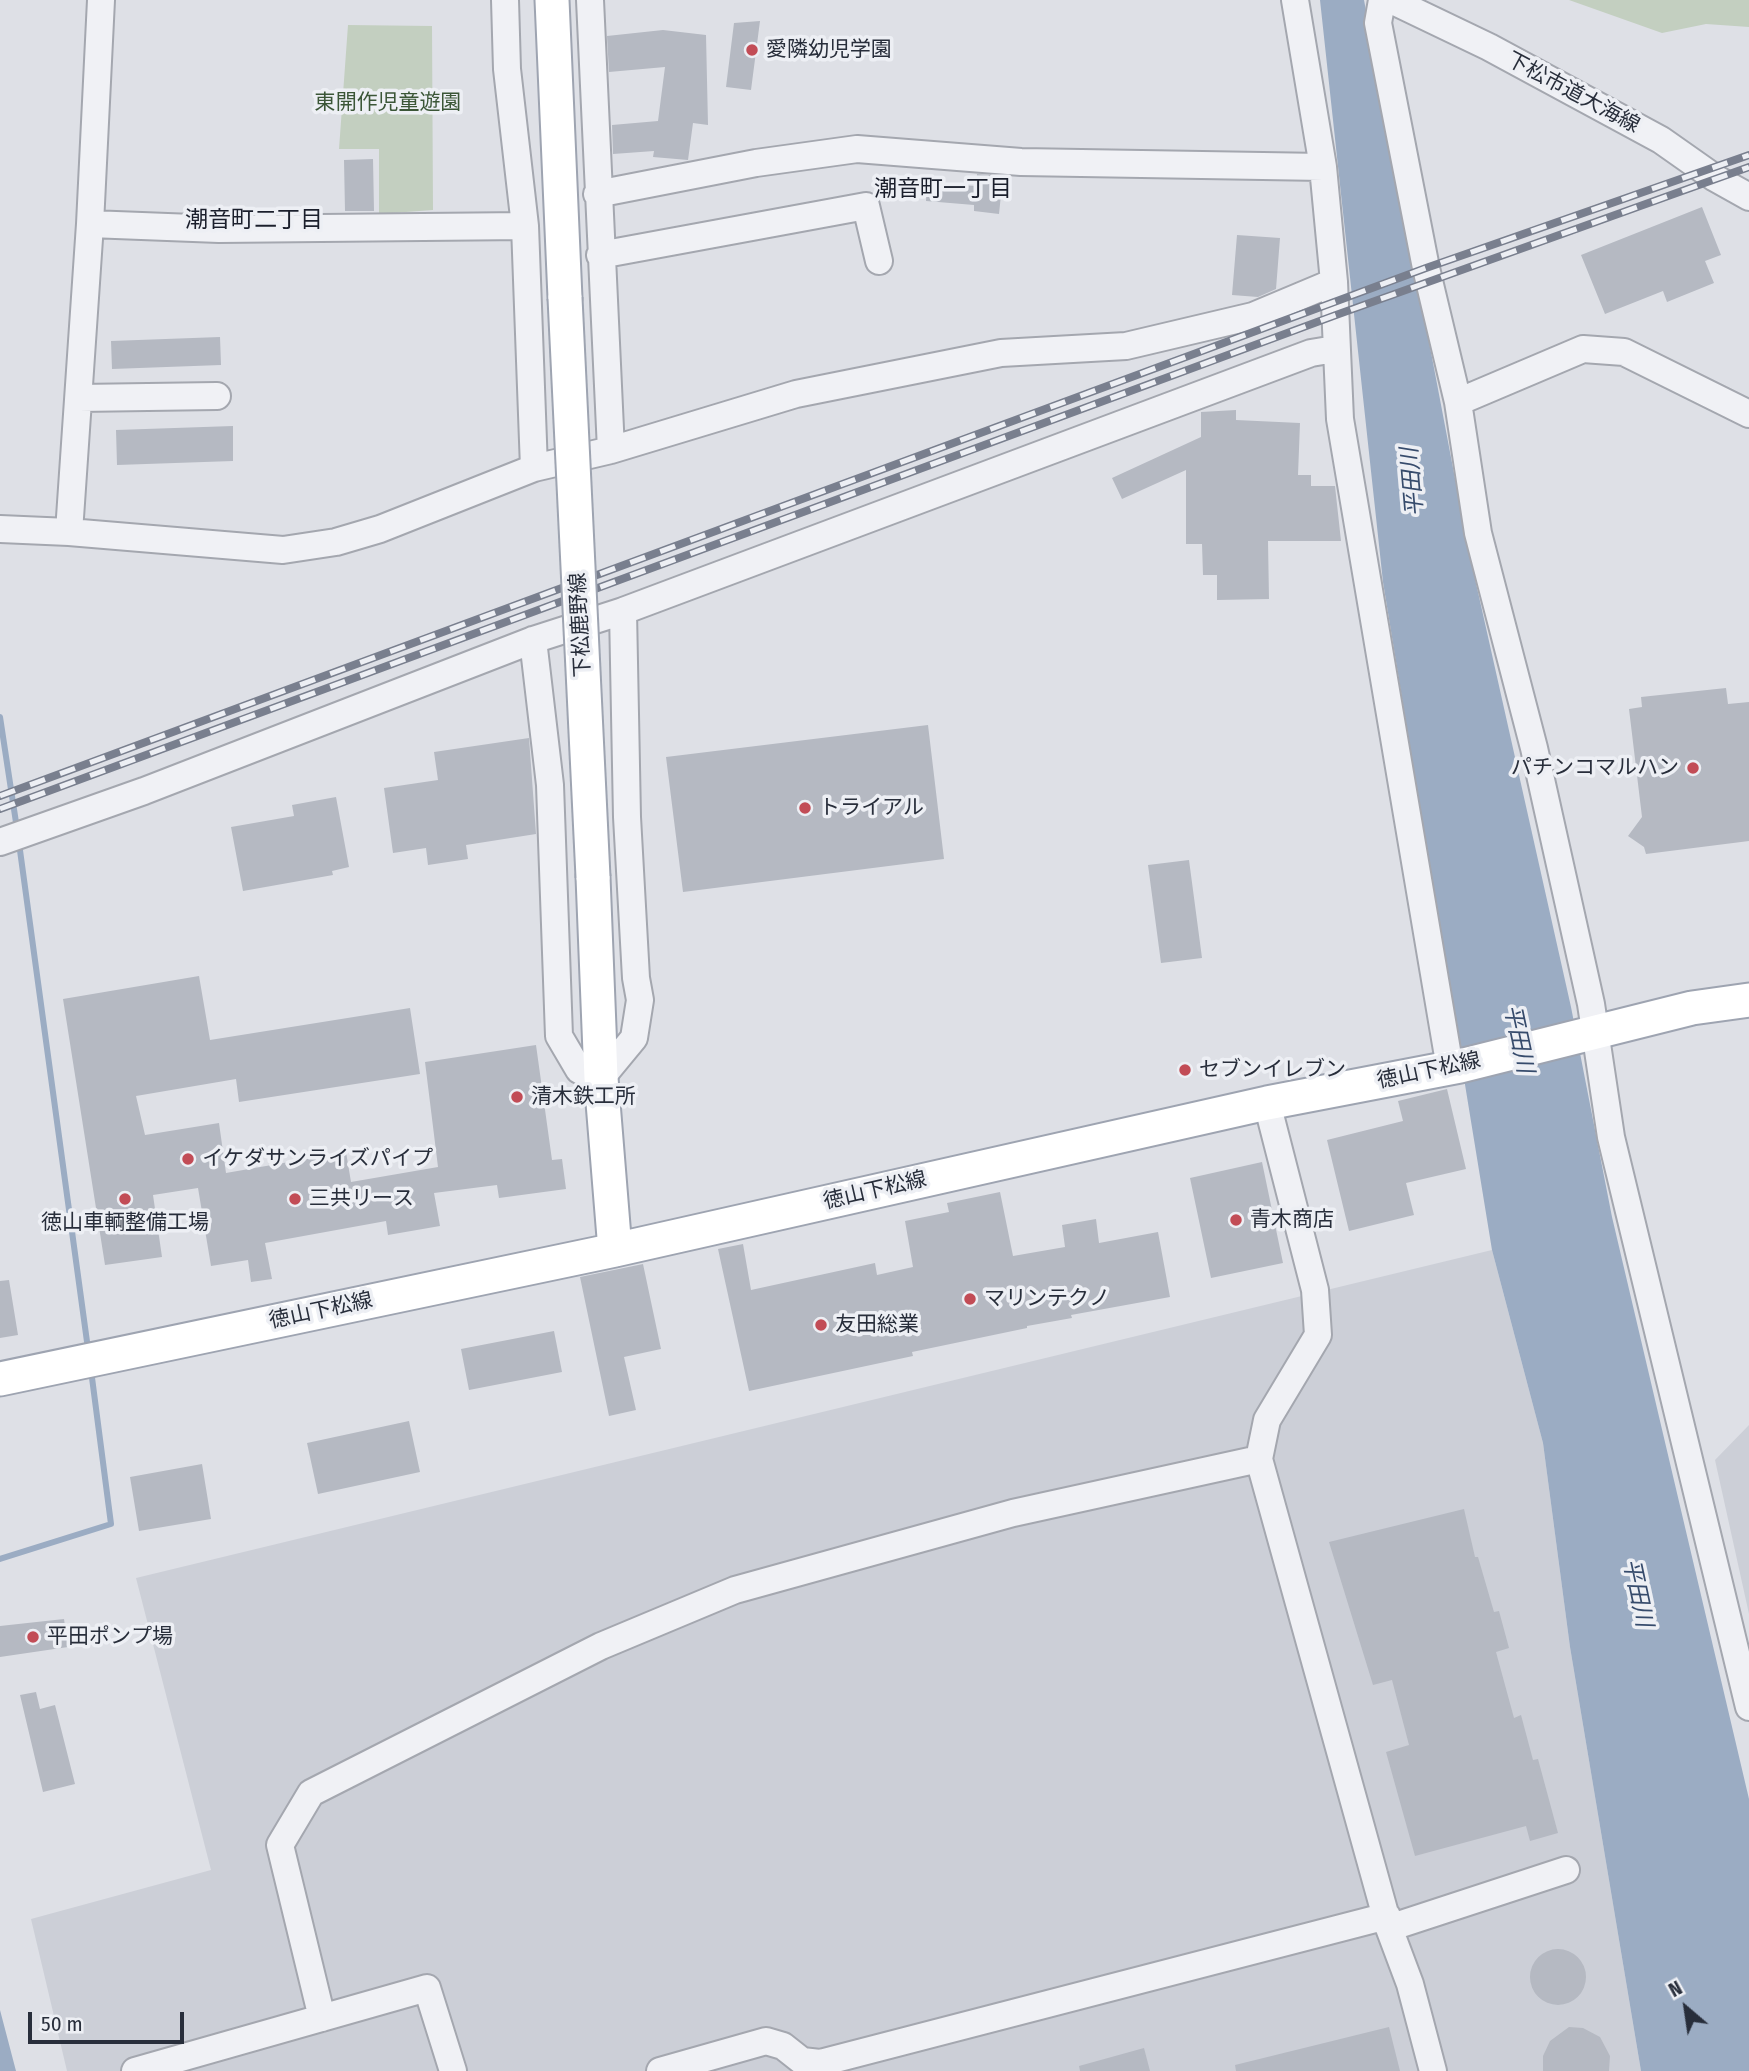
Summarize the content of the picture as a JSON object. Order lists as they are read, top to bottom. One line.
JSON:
{"streets":{"main road":["下松鹿野線","徳山下松線"],"street":["下松市道大海線"]},"crossings":[["下松鹿野線","徳山下松線"]],"districts":["潮音町一丁目","潮音町二丁目"],"water":["平田川"],"parks":["東開作児童遊園"],"places":["愛隣幼児学園","パチンコマルハン","トライアル","セブンイレブン","清木鉄工所","イケダサンライズパイプ","徳山車輌整備工場","三共リース","青木商店","マリンテクノ","友田総業","平田ポンプ場"],"scale_bar":"50 m","north":"top left"}
